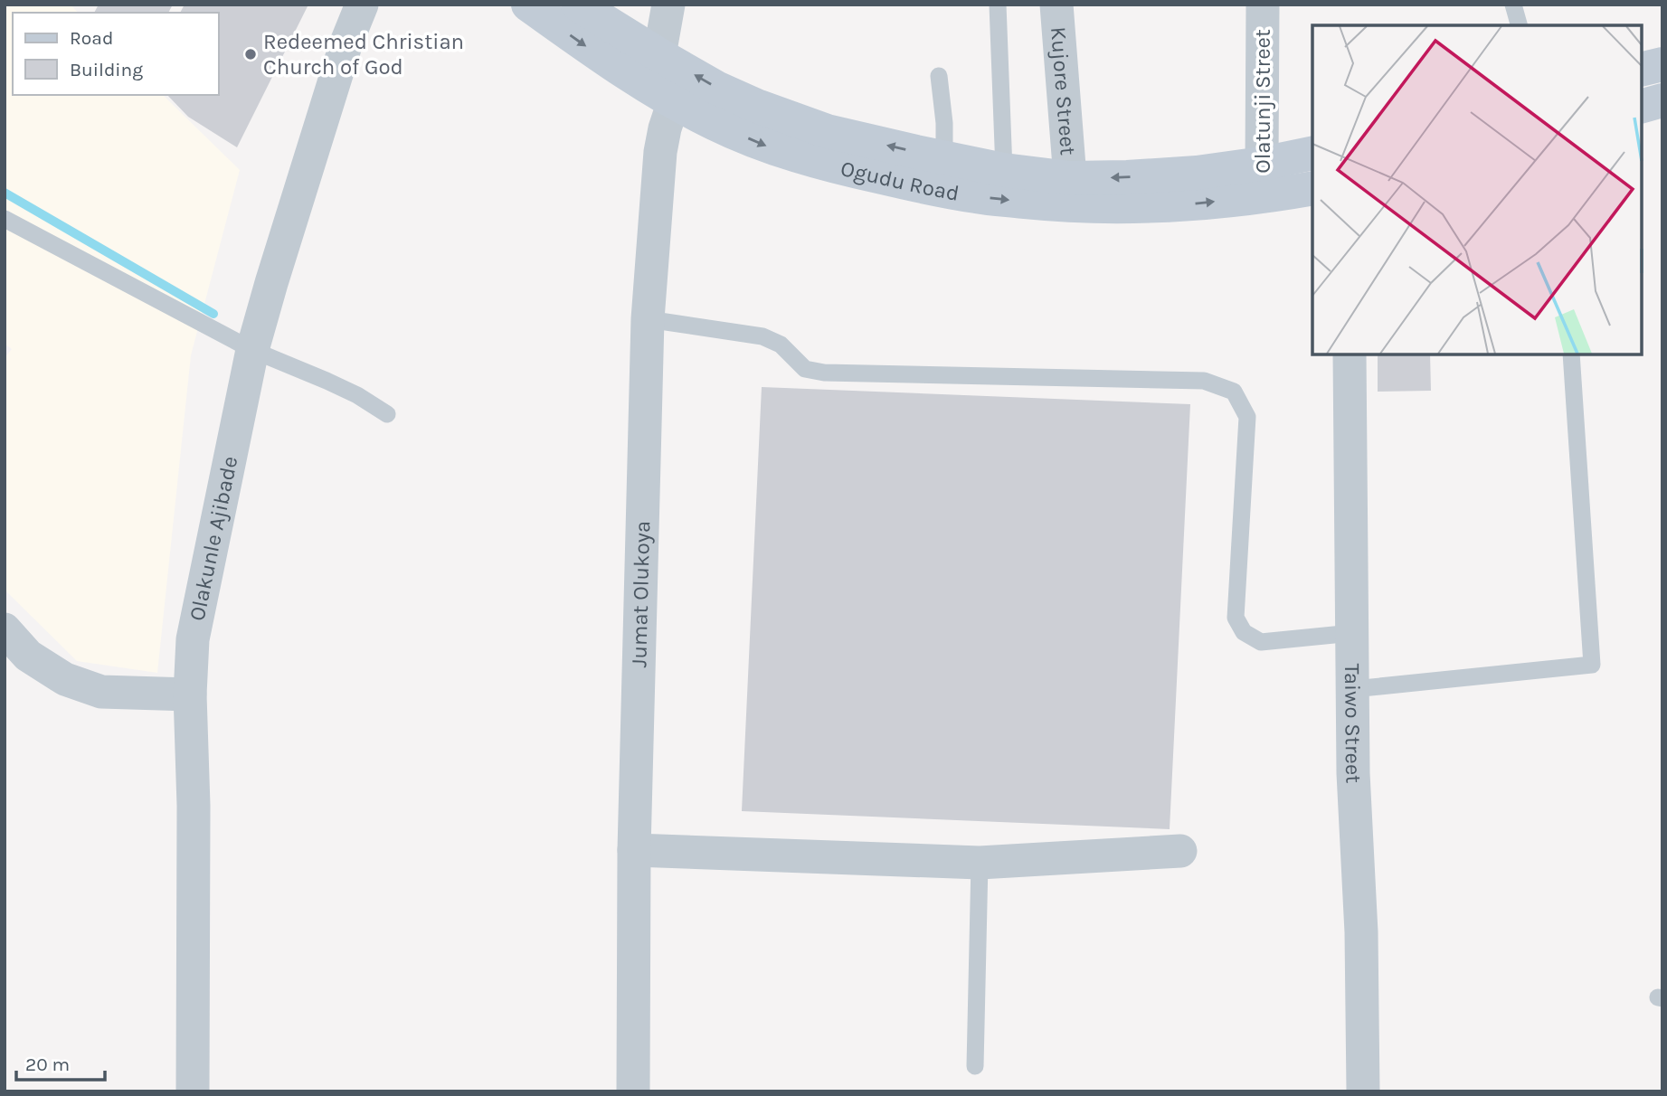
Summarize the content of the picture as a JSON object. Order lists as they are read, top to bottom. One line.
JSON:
{"streets":{"main road":["Ogudu Road"],"street":["Kujore Street","Olatunji Street","Olakunle Ajibade","Jumat Olukoya","Taiwo Street"]},"crossings":[["Kujore Street","Ogudu Road"],["Olatunji Street","Ogudu Road"],["Ogudu Road","Jumat Olukoya"]],"places":["Redeemed Christian Church of God"],"legend":["Road","Building"],"scale_bar":"20 m"}
